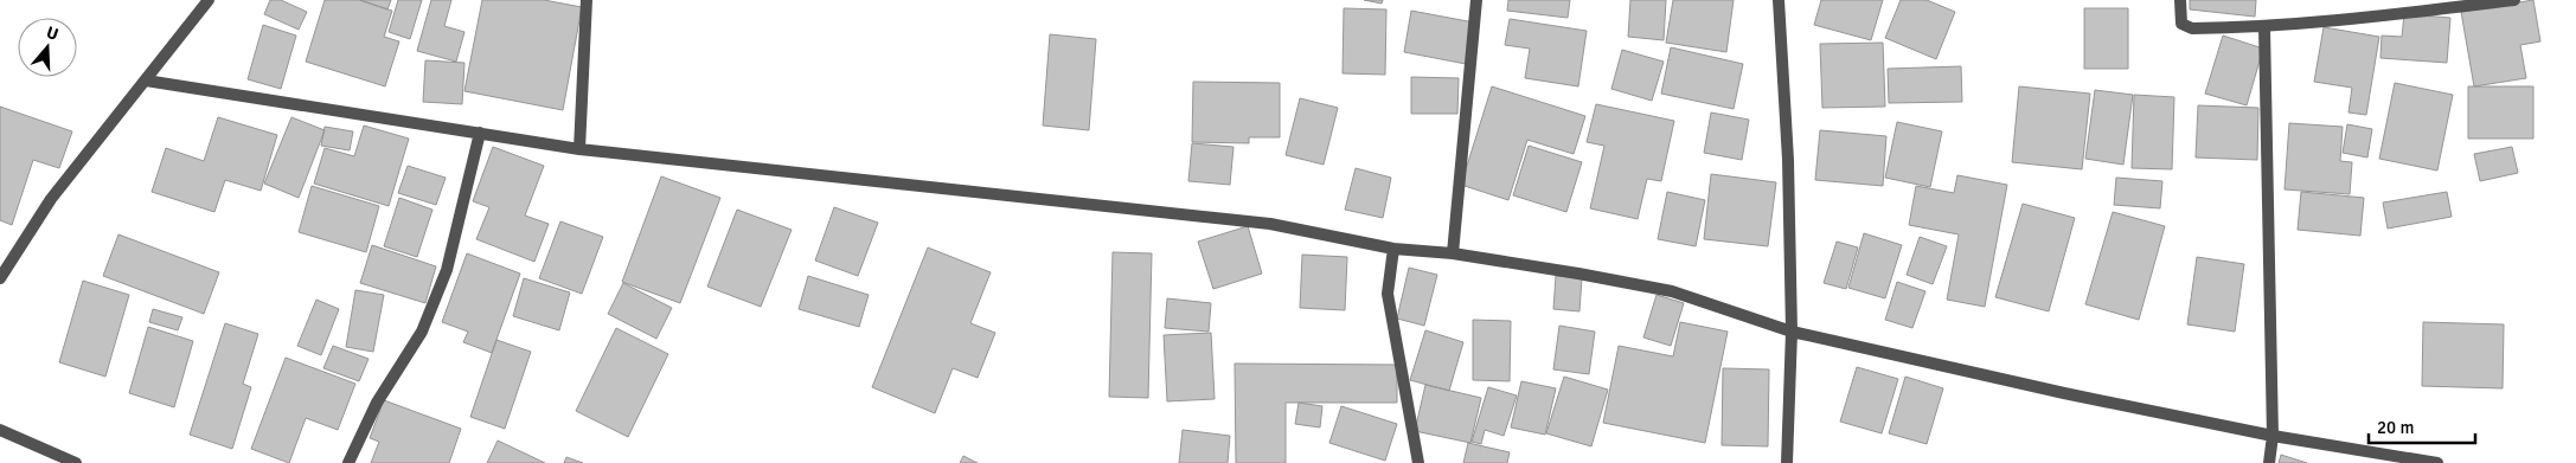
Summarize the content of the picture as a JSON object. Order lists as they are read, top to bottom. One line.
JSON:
{"scale_bar":"20 m","north":"top"}
